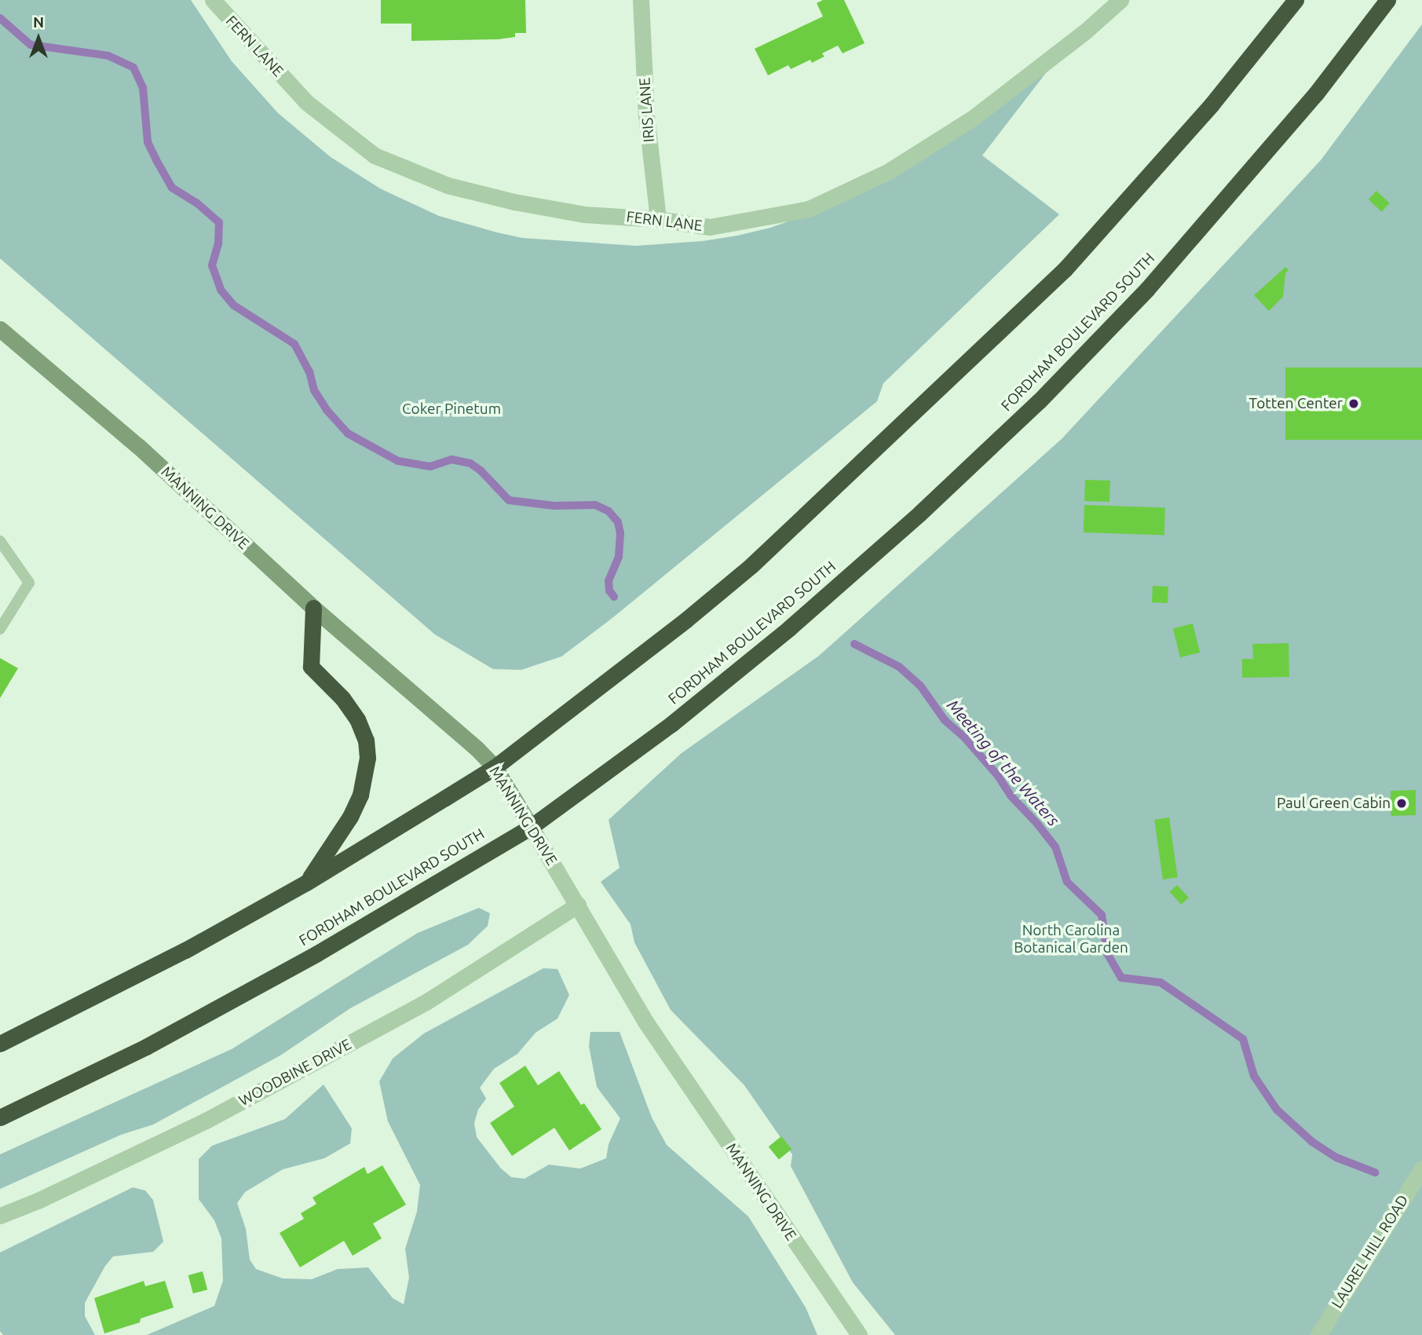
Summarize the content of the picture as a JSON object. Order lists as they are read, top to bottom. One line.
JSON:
{"streets":{"highway":["FORDHAM BOULEVARD SOUTH"],"street":["FERN LANE","IRIS LANE","MANNING DRIVE","WOODBINE DRIVE","LAUREL HILL ROAD"]},"crossings":[["FERN LANE","IRIS LANE"],["FORDHAM BOULEVARD SOUTH","MANNING DRIVE"],["MANNING DRIVE","WOODBINE DRIVE"]],"water":["Meeting of the Waters"],"parks":["Coker Pinetum","North Carolina Botanical Garden"],"places":["Totten Center","Paul Green Cabin"],"north":"top"}
